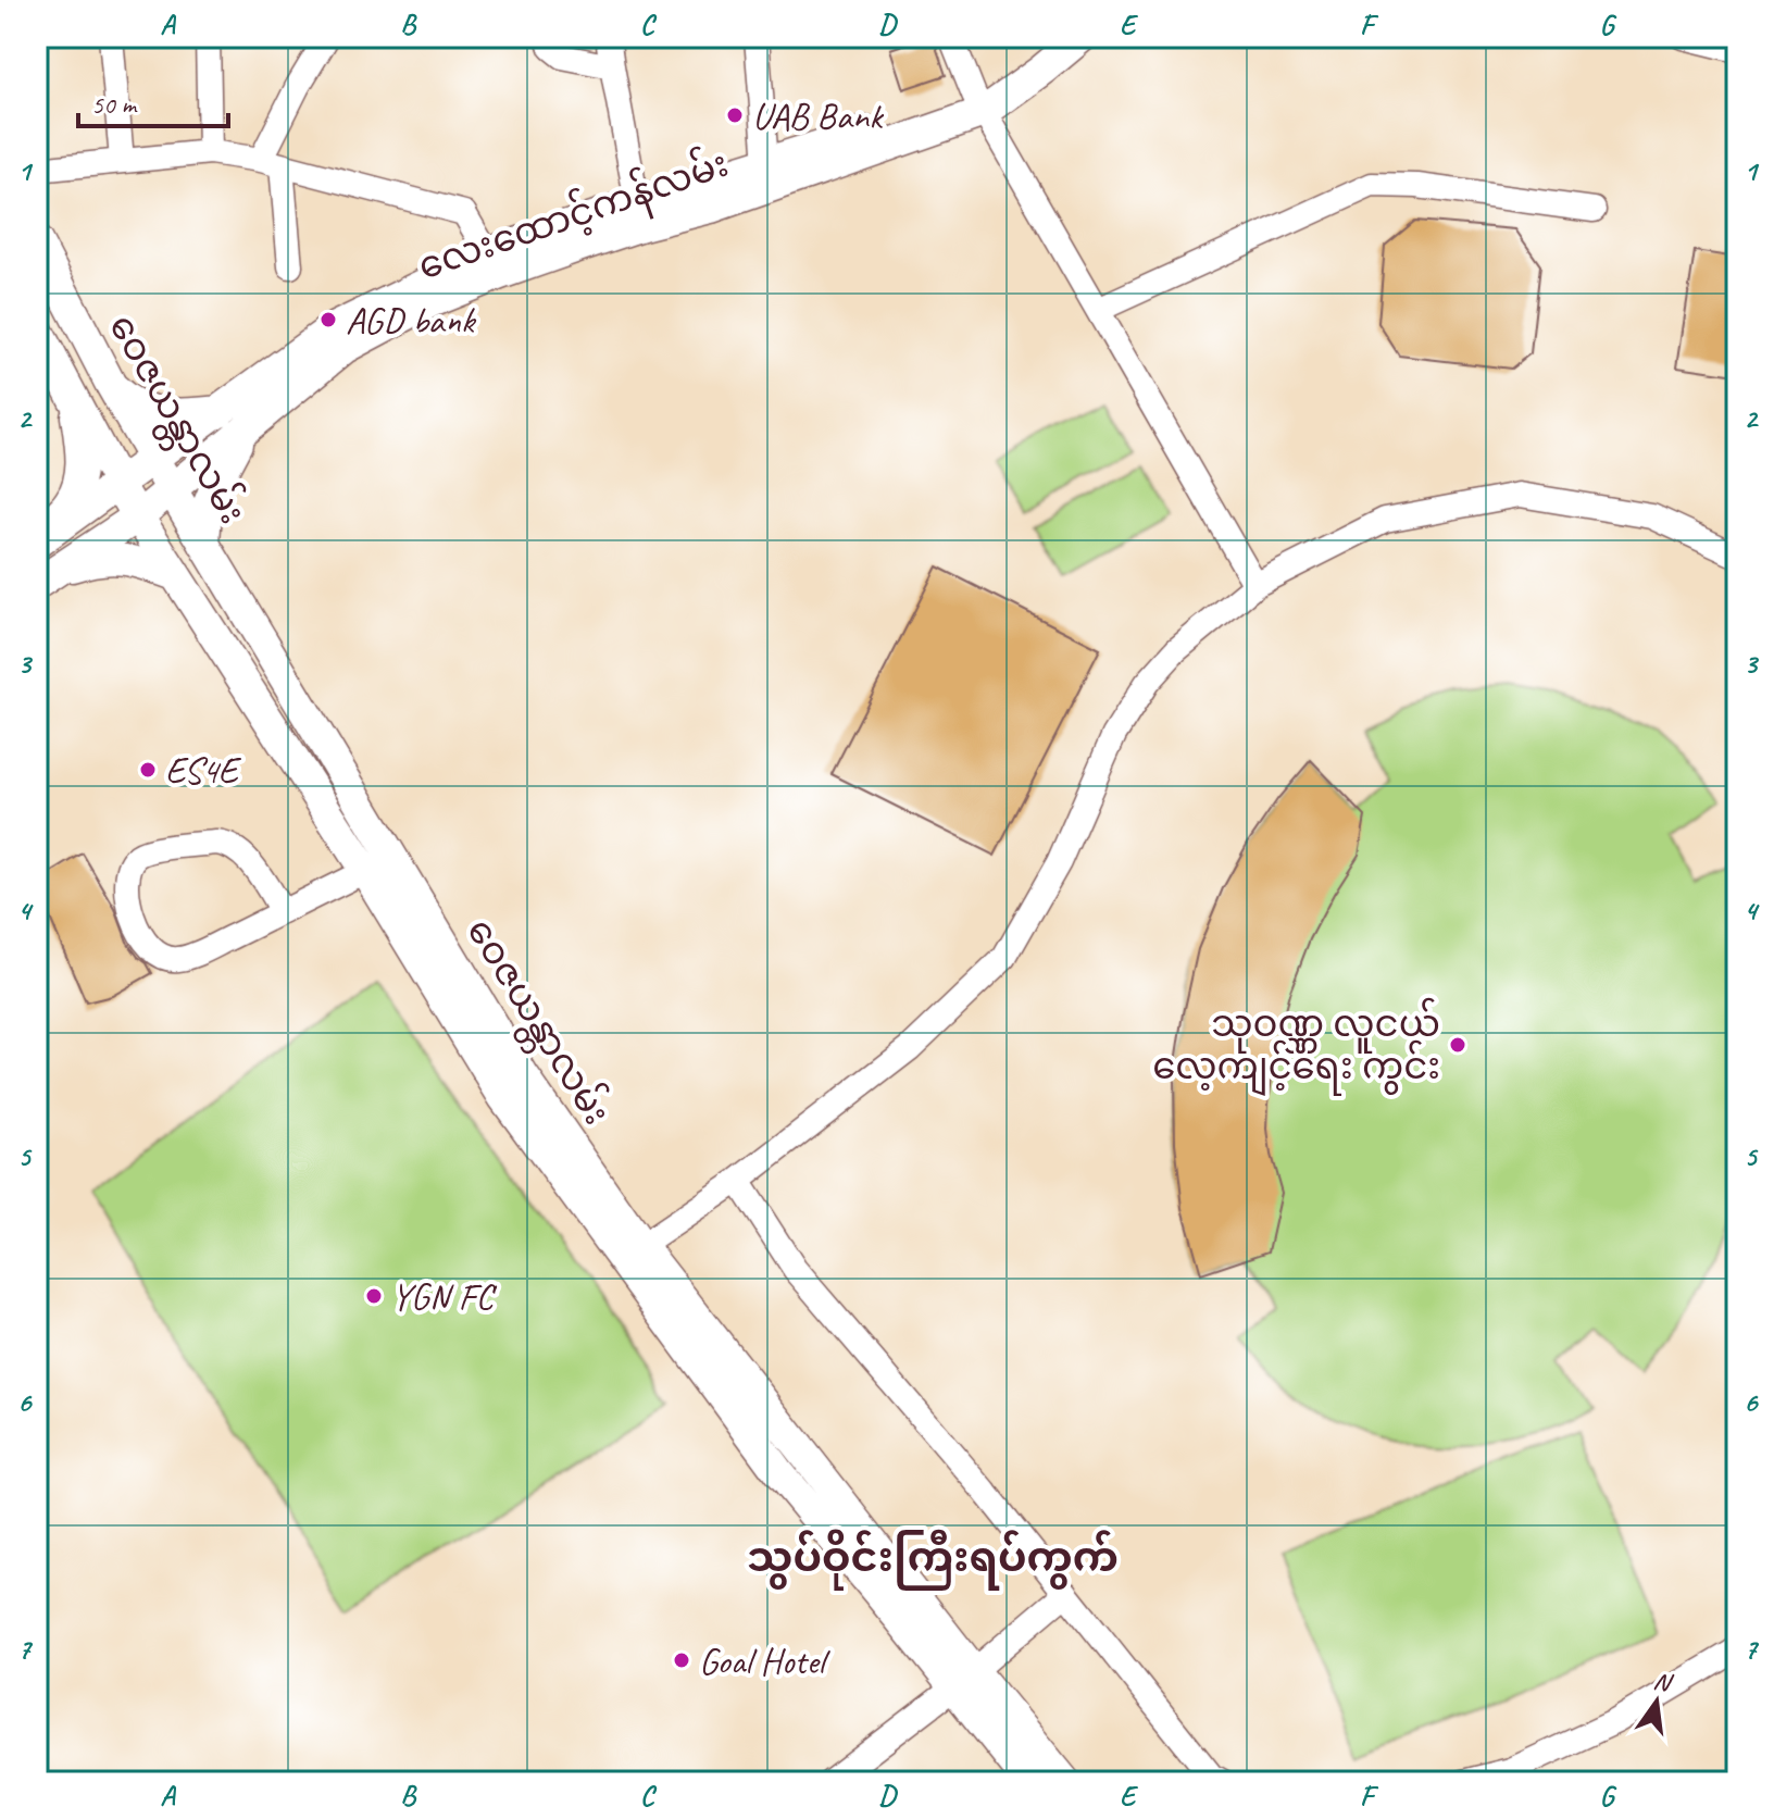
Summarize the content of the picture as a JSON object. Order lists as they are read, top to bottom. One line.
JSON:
{"streets":{"main road":["လေးထောင့်ကန်လမ်း","ဝေဇယန္တာလမ်း"]},"crossings":[["လေးထောင့်ကန်လမ်း","ဝေဇယန္တာလမ်း"]],"districts":["သွပ်ဝိုင်းကြီးရပ်ကွက်"],"places":["UAB Bank","AGD bank","ES4E","သုဝဏ္ဏ လူငယ် လေ့ကျင့်ရေး ကွင်း","YGN FC","Goal Hotel"],"scale_bar":"50 m","north":"top","grid":{"columns":["A","B","C","D","E","F","G"],"rows":["1","2","3","4","5","6","7"]}}
